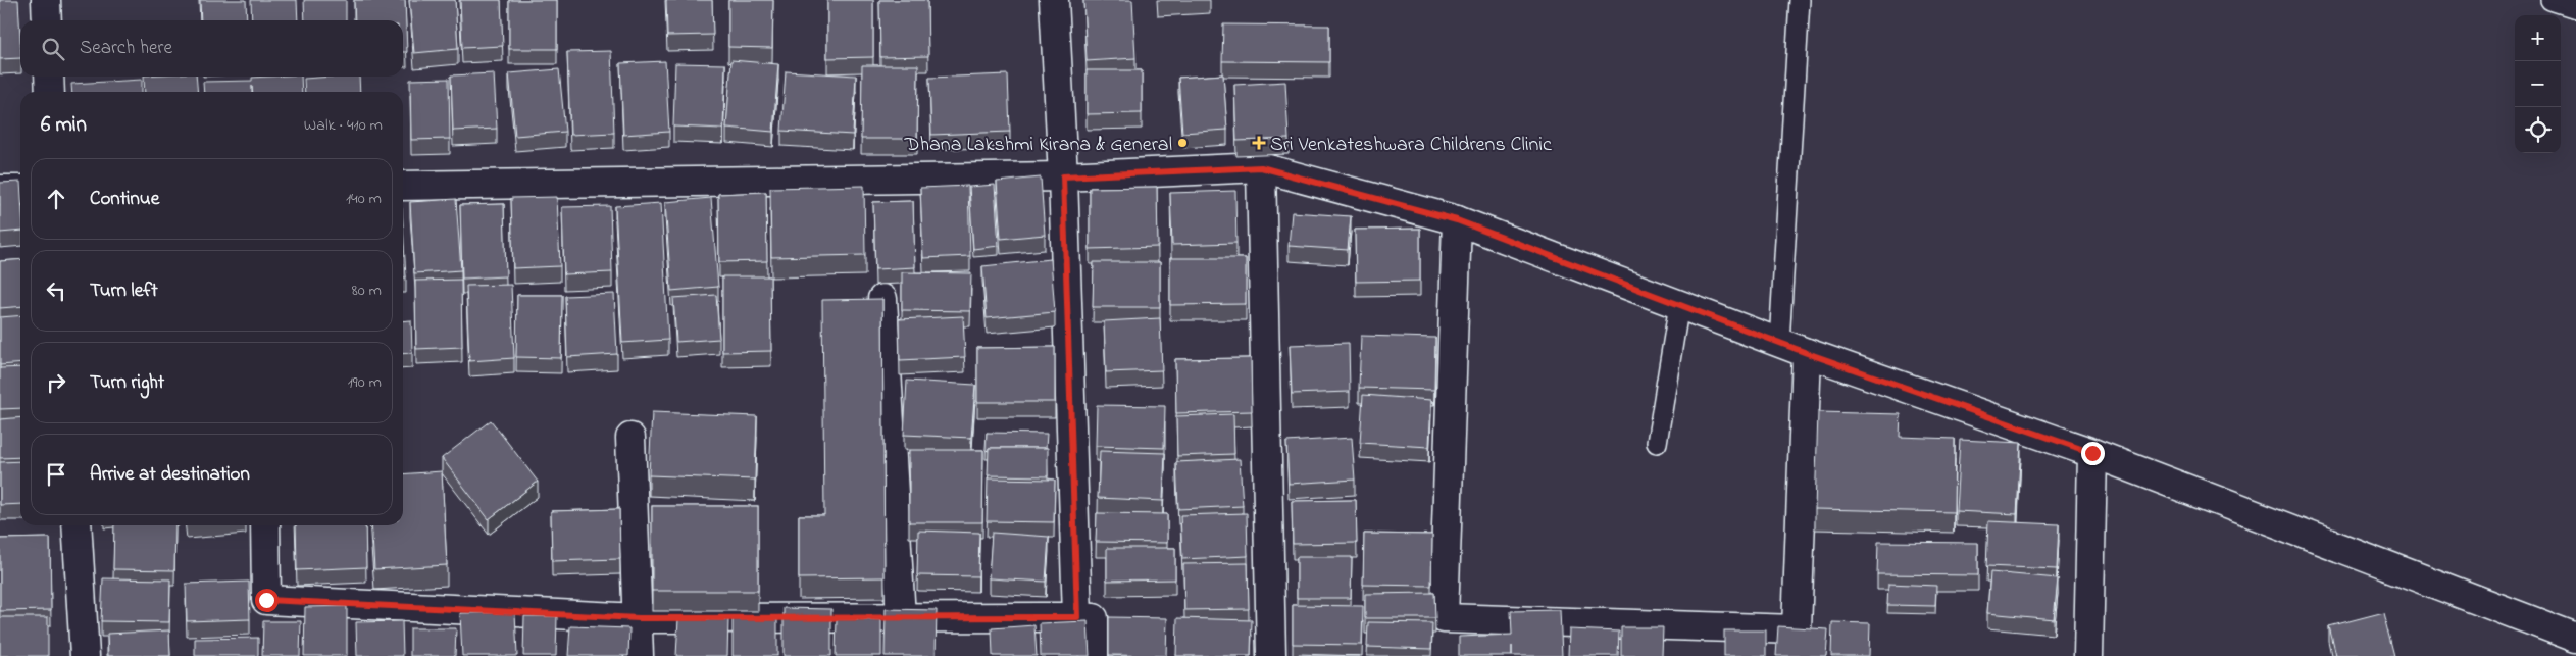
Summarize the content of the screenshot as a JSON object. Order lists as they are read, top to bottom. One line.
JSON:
{"places":{"other":["Dhana Lakshmi Kirana & General"],"health":["Sri Venkateshwara Childrens Clinic"]},"page":{"map_buttons":["+","−"],"search":"Search here","heading":["6 min","Walk · 410 m"],"list":[["Continue","140 m"],["Turn left","80 m"],["Turn right","190 m"],"Arrive at destination"]}}
